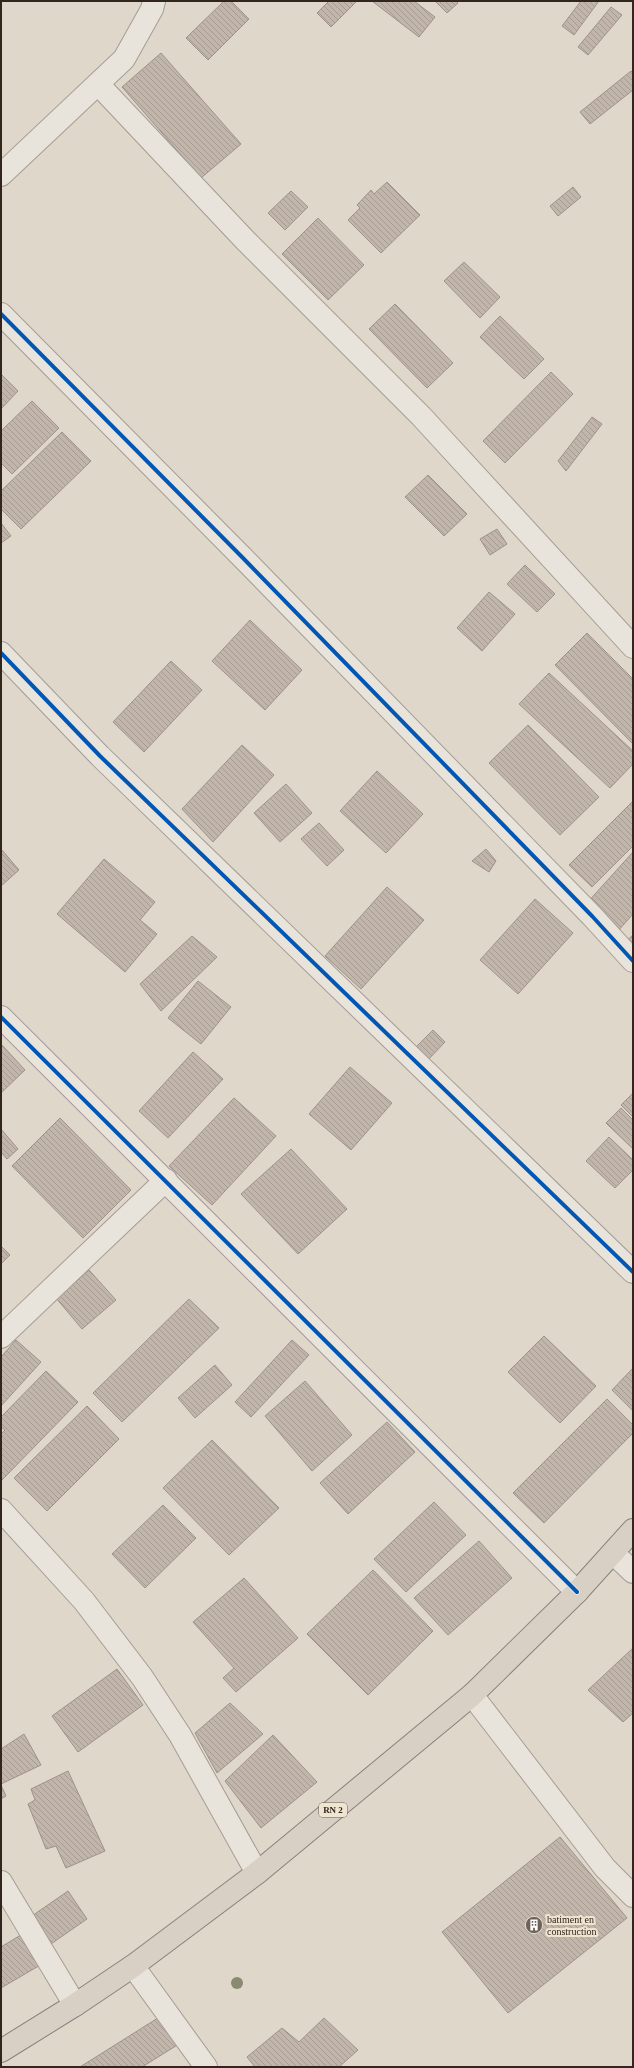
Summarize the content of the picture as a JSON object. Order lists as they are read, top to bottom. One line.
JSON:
{"streets":{"highway":["RN 2"]},"places":{"building":["batiment en construction"]}}
